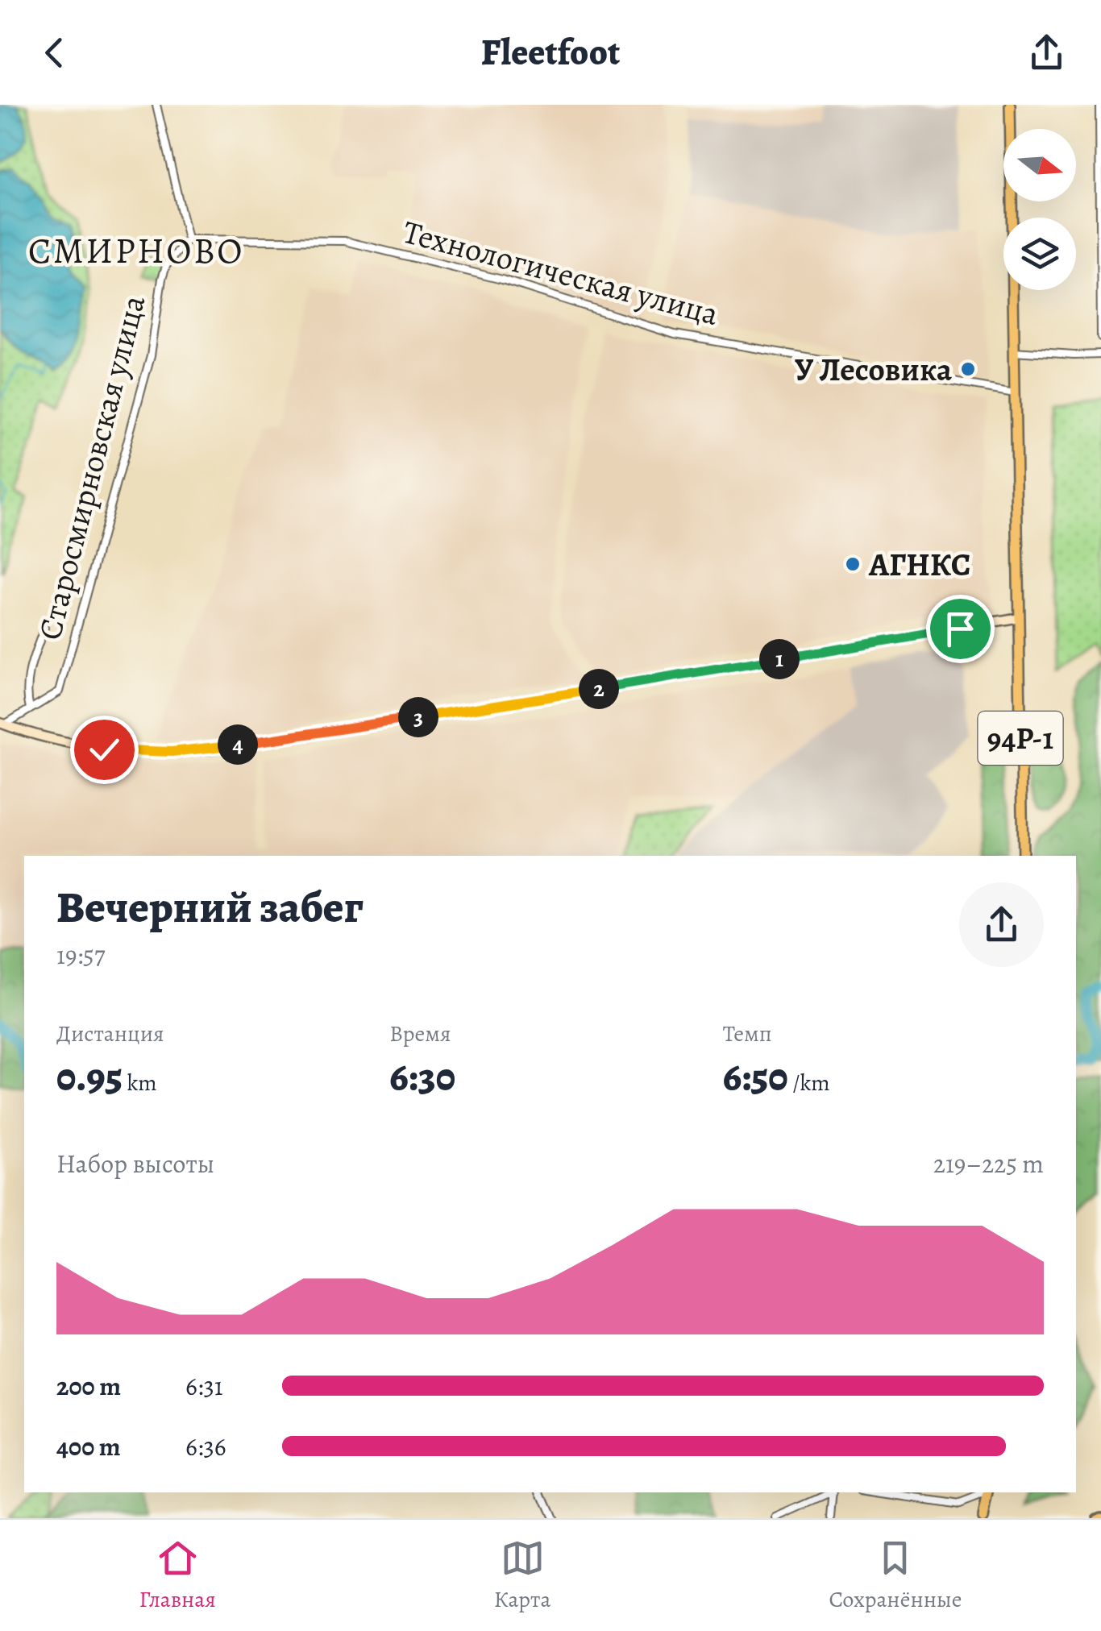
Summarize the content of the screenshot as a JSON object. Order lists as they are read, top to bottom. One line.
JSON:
{"streets":{"main road":["94Р-1"],"street":["Технологическая улица","Старосмирновская улица"]},"crossings":[["Технологическая улица","Старосмирновская улица"]],"districts":["СМИРНОВО"],"places":["У Лесовика","АГНКС"],"north":"right","page":{"header":"Fleetfoot","pins":["1","2","3","4"],"heading":["Вечерний забег","19:57"],"stats":[["Дистанция","0.95 km"],["Время","6:30"],["Темп","6:50 /km"]],"chart":["Набор высоты","219–225 m"],"list":[{"name":"200 m","note":"6:31"},{"name":"400 m","note":"6:36"}],"tabs":["Главная","Карта","Сохранённые"]}}
